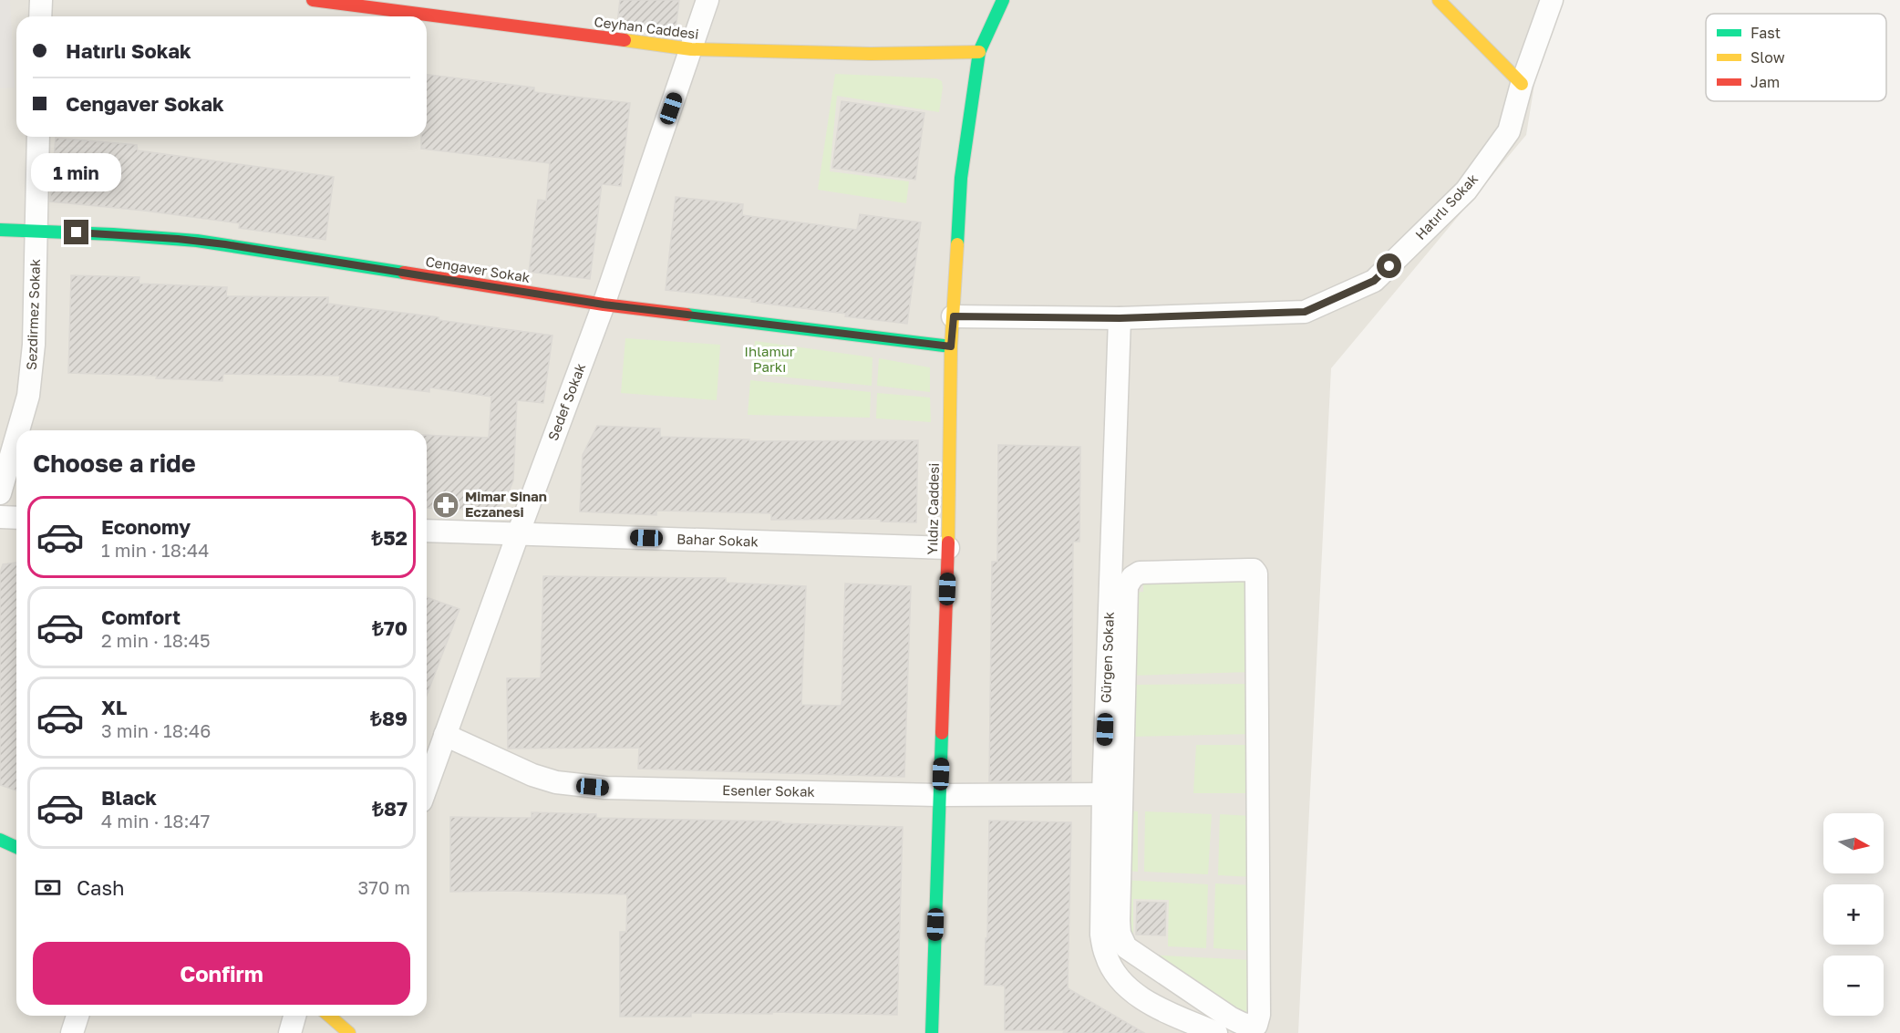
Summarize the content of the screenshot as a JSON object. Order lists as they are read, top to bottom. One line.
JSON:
{"streets":{"street":["Ceyhan Caddesi","Hatırlı Sokak","Cengaver Sokak","Sezdirmez Sokak","Sedef Sokak","Yıldız Caddesi","Bahar Sokak","Gürgen Sokak","Esenler Sokak"]},"crossings":[["Ceyhan Caddesi","Sedef Sokak"],["Ceyhan Caddesi","Yıldız Caddesi"],["Hatırlı Sokak","Yıldız Caddesi"],["Hatırlı Sokak","Gürgen Sokak"],["Cengaver Sokak","Sezdirmez Sokak"],["Cengaver Sokak","Sedef Sokak"],["Cengaver Sokak","Yıldız Caddesi"],["Sedef Sokak","Bahar Sokak"],["Sedef Sokak","Esenler Sokak"],["Yıldız Caddesi","Bahar Sokak"],["Yıldız Caddesi","Esenler Sokak"],["Gürgen Sokak","Esenler Sokak"]],"parks":["Ihlamur Parkı"],"places":{"pharmacy":["Mimar Sinan Eczanesi"]},"legend":["Fast","Slow","Jam"],"north":"right","page":{"banner":["Hatırlı Sokak","Cengaver Sokak"],"bubble":"1 min","heading":"Choose a ride","list":[{"name":"Economy","note":"1 min · 18:44","value":"₺52"},{"name":"Comfort","note":"2 min · 18:45","value":"₺70"},{"name":"XL","note":"3 min · 18:46","value":"₺89"},{"name":"Black","note":"4 min · 18:47","value":"₺87"}],"map_buttons":["+","−"],"pay":["Cash","370 m"],"buttons":"Confirm"}}
